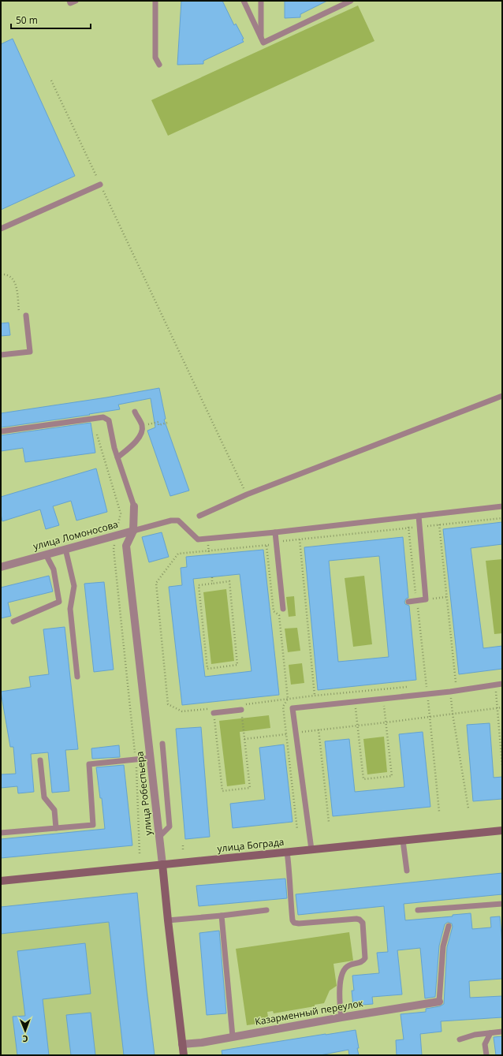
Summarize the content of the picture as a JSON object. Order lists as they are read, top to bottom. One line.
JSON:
{"streets":{"main road":["улица Робеспьера","улица Бограда"],"street":["улица Ломоносова","Казарменный переулок"]},"crossings":[["улица Ломоносова","улица Робеспьера"],["улица Робеспьера","улица Бограда"],["улица Робеспьера","Казарменный переулок"]],"scale_bar":"50 m","north":"bottom"}
